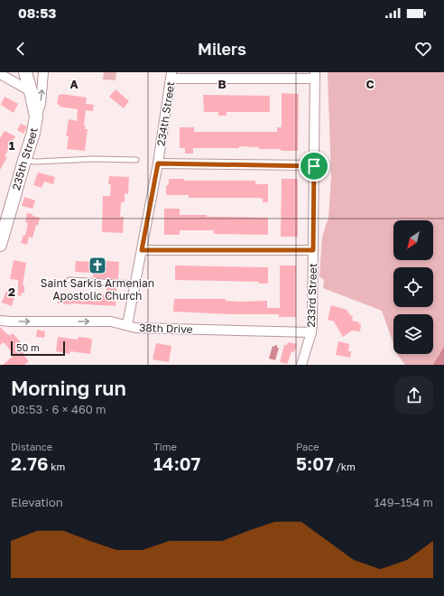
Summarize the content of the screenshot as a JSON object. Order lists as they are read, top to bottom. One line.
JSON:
{"streets":{"main road":["235th Street"],"street":["234th Street","233rd Street","38th Drive"]},"crossings":[["234th Street","38th Drive"],["233rd Street","38th Drive"]],"one_way":["38th Drive"],"places":{"church":["Saint Sarkis Armenian Apostolic Church"]},"scale_bar":"50 m","north":"bottom left","page":{"status":"08:53","header":"Milers","scale":"50 m","heading":["Morning run","08:53 · 6 × 460 m"],"stats":[["Distance","2.76 km"],["Time","14:07"],["Pace","5:07 /km"]],"chart":["Elevation","149–154 m"]},"grid":{"columns":["A","B","C"],"rows":["1","2"]}}
